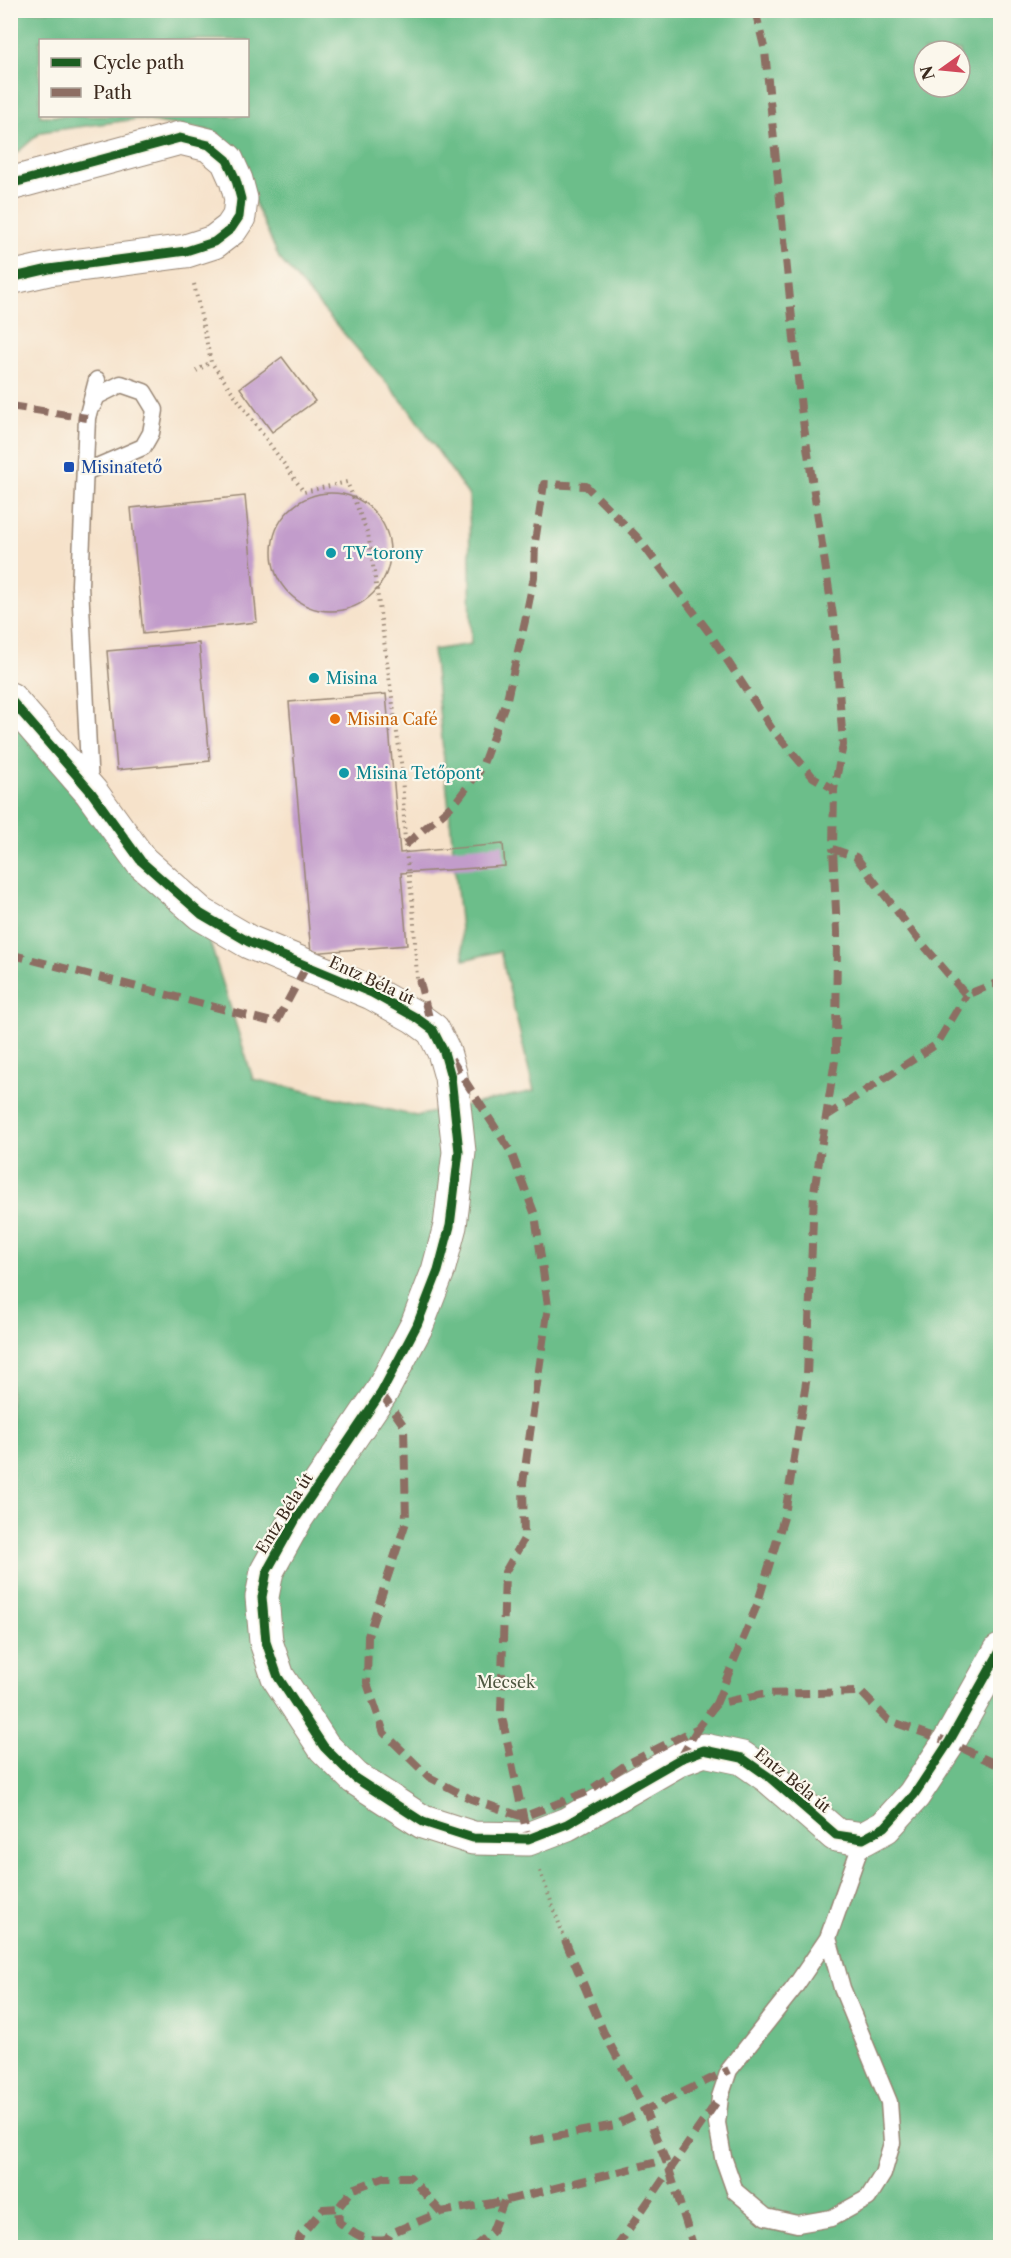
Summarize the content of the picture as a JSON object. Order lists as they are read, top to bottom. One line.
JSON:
{"streets":{"street":["Entz Béla út"]},"parks":["Mecsek"],"places":{"transit":["Misinatető"],"other":["TV-torony","Misina","Misina Café","Misina Tetőpont"]},"legend":["Cycle path","Path"],"north":"left"}
